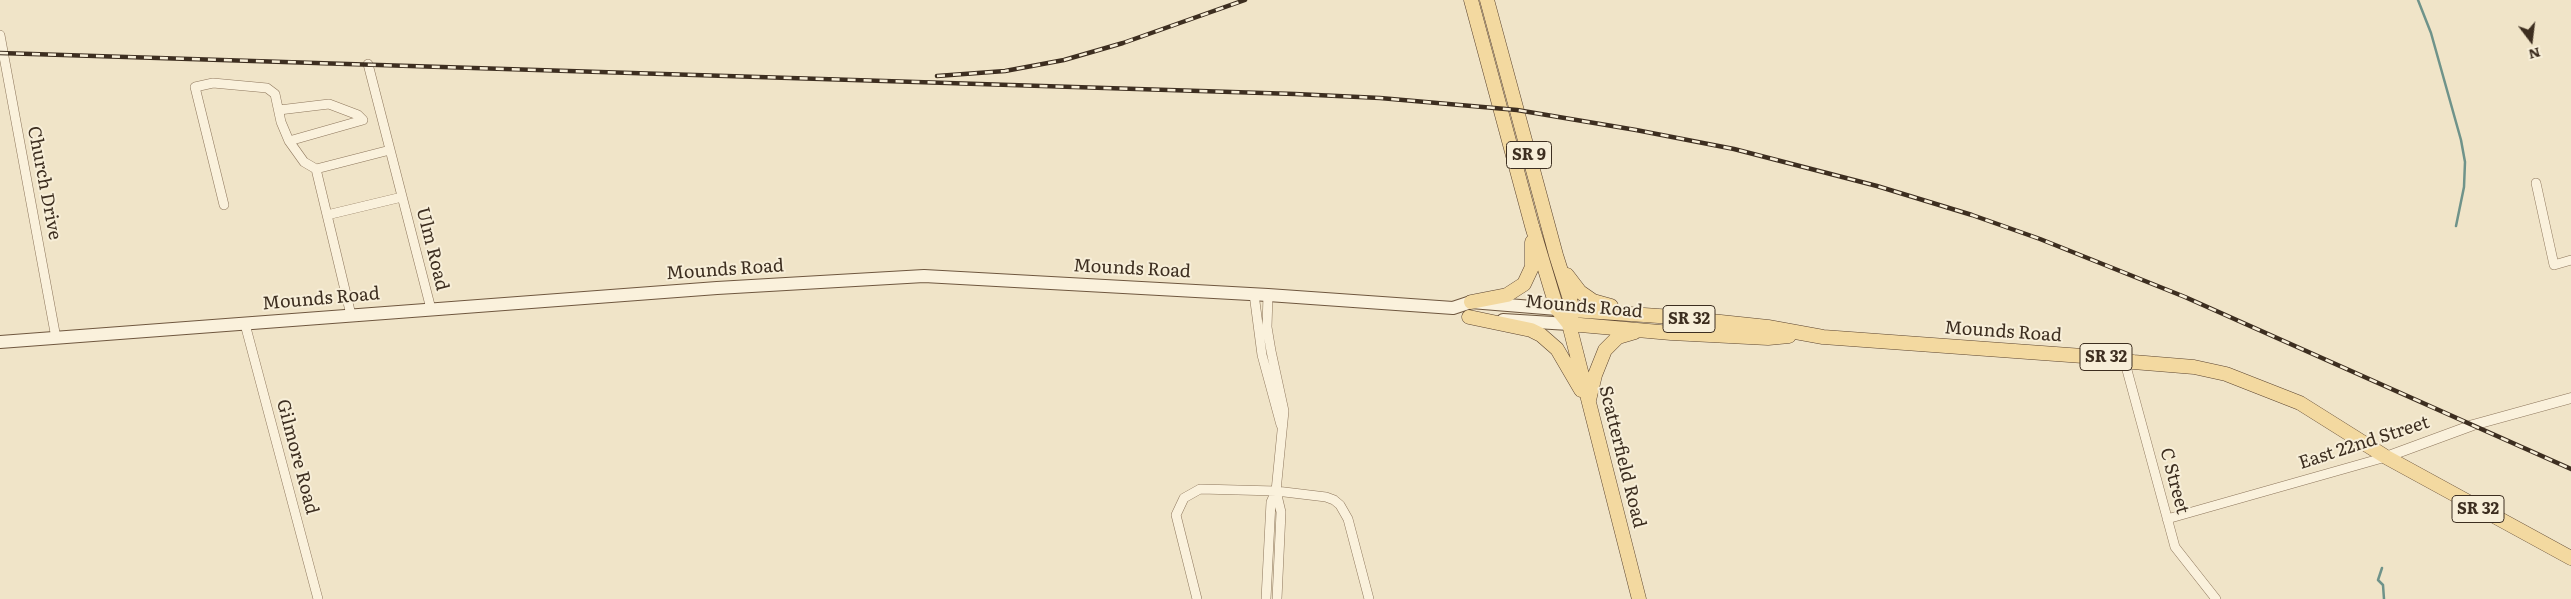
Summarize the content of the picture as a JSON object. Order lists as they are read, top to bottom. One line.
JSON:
{"streets":{"main road":["SR 9","Mounds Road","SR 32","Scatterfield Road"],"street":["Church Drive","Ulm Road","East 22nd Street","Gilmore Road","C Street"]},"crossings":[["SR 9","Mounds Road"],["SR 9","Scatterfield Road"],["Church Drive","Mounds Road"],["Ulm Road","Mounds Road"],["Mounds Road","SR 32"],["Mounds Road","East 22nd Street"],["Mounds Road","Gilmore Road"],["Mounds Road","Scatterfield Road"],["Mounds Road","C Street"],["SR 32","East 22nd Street"],["SR 32","Scatterfield Road"],["East 22nd Street","C Street"]],"north":"bottom"}
